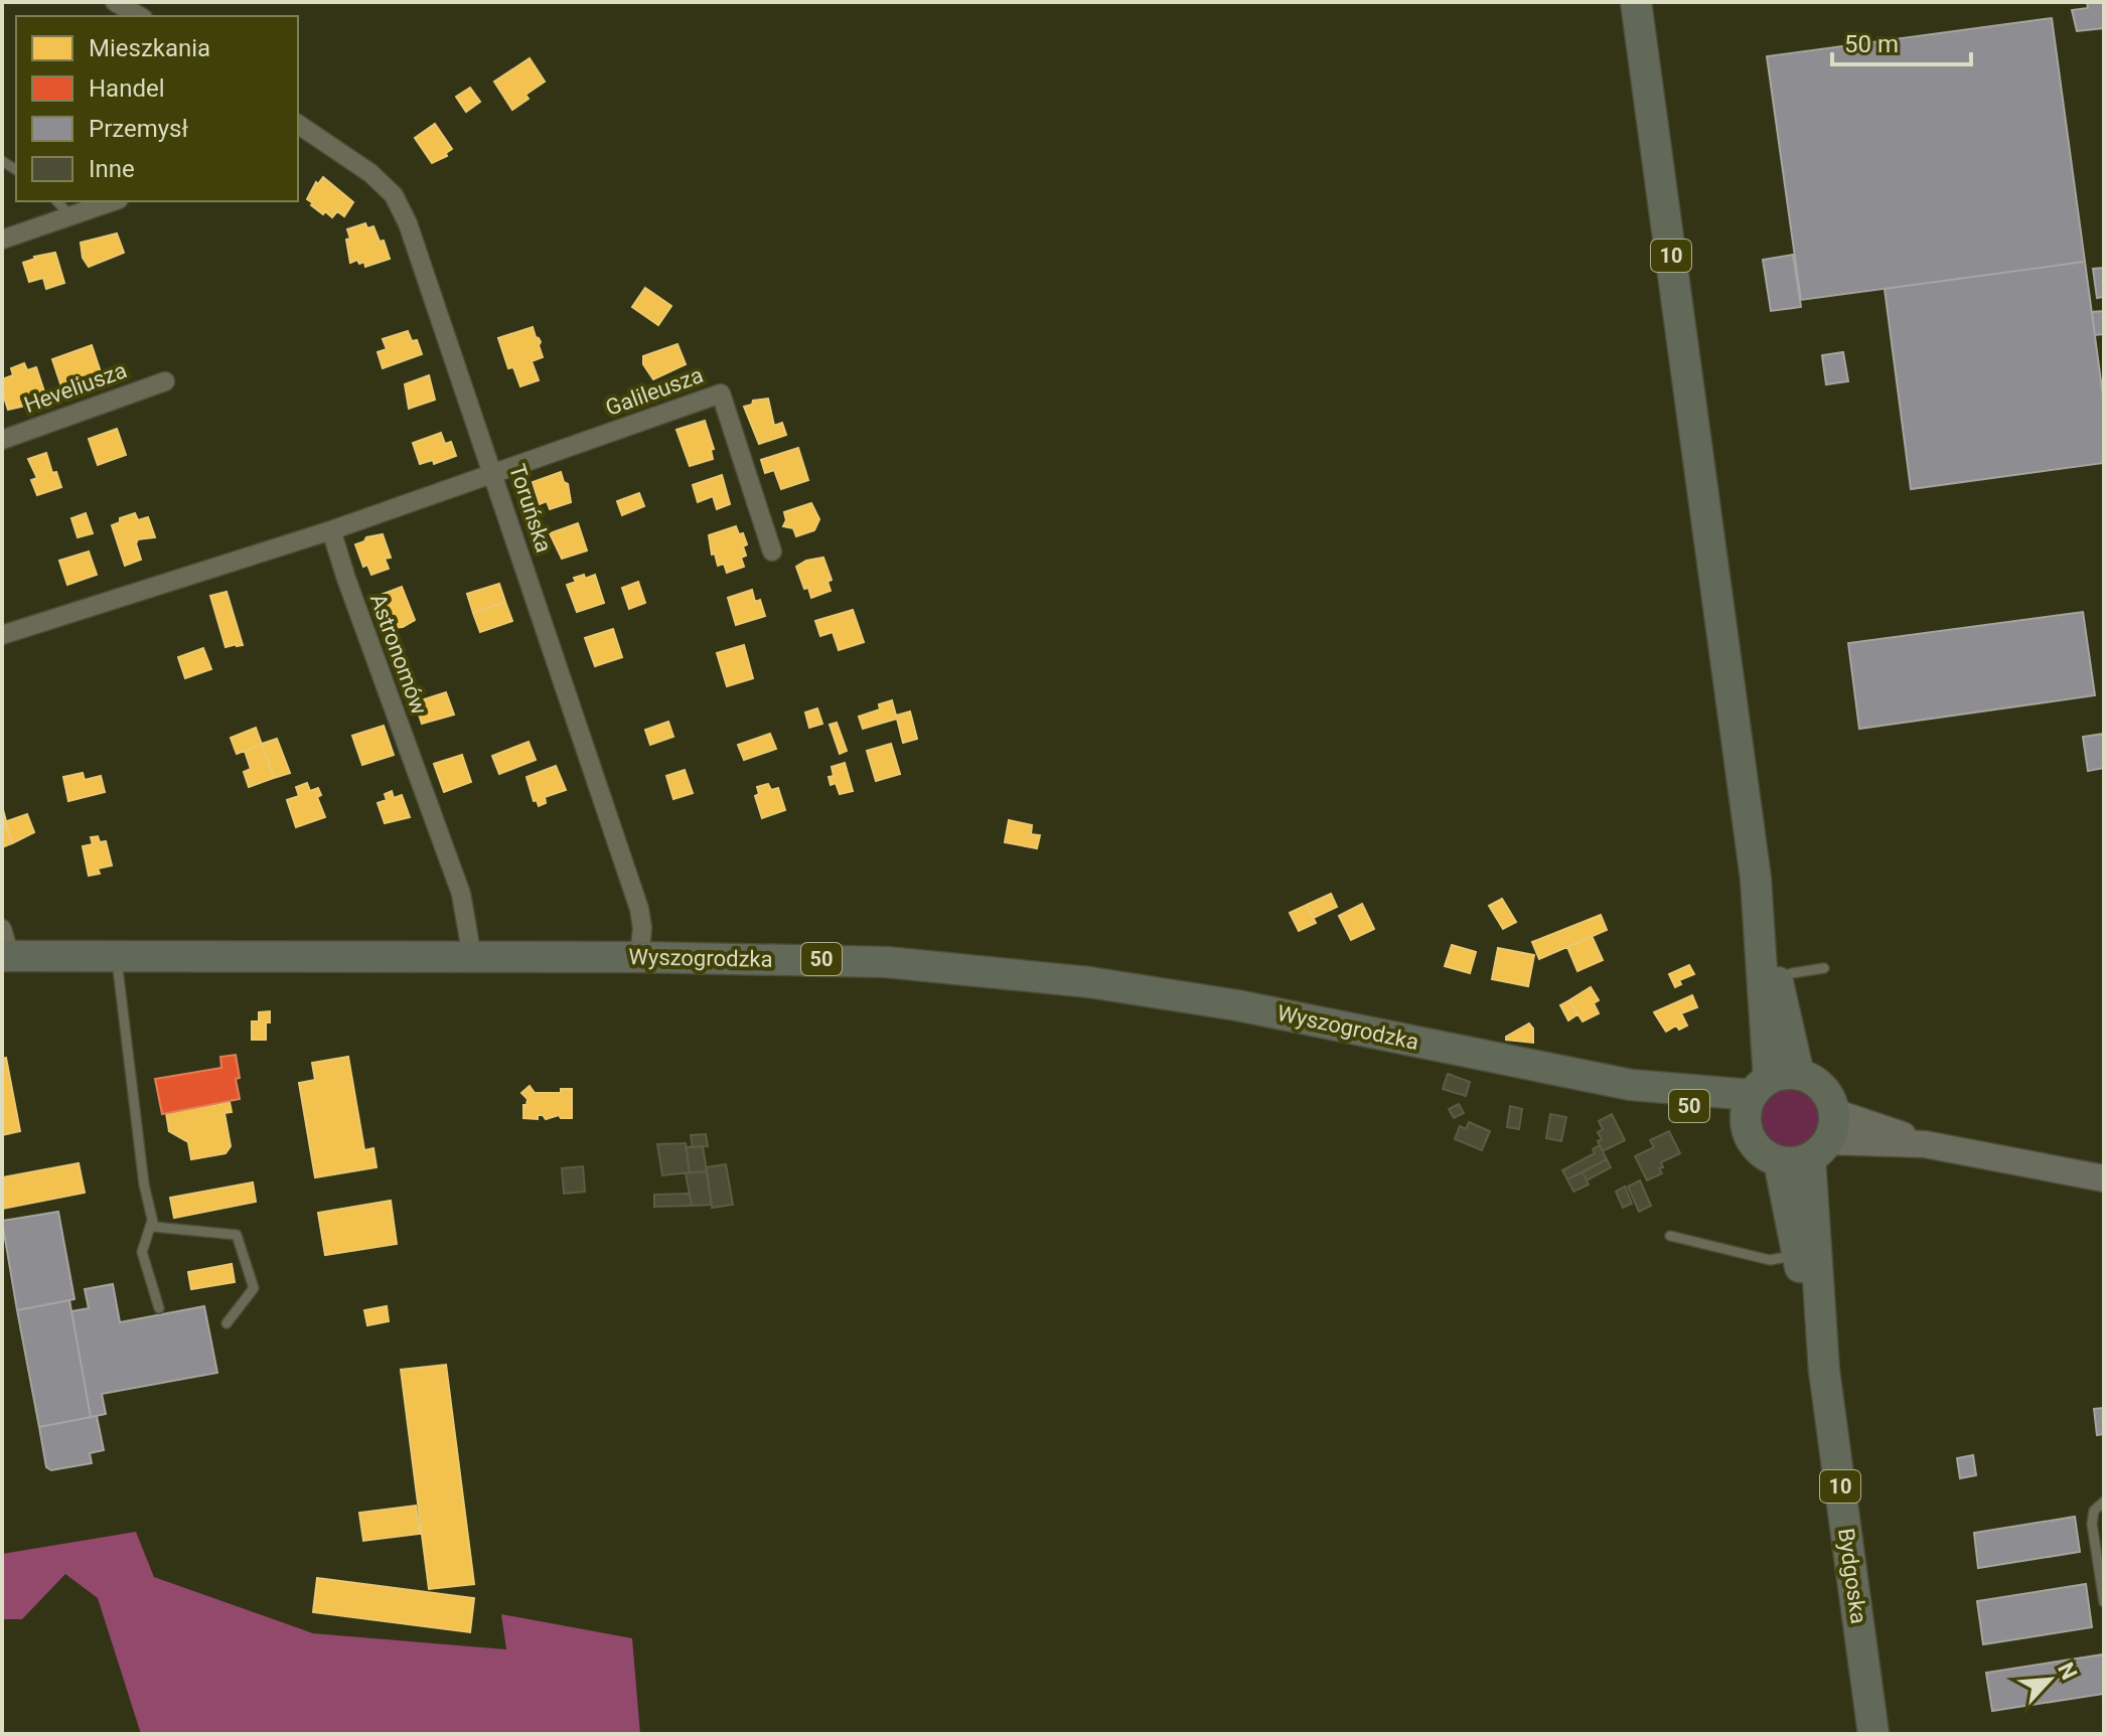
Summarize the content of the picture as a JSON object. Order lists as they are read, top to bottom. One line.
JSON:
{"streets":{"main road":["10","Wyszogrodzka","50","Bydgoska"],"street":["Heveliusza","Galileusza","Toruńska","Astronomów"]},"crossings":[["10","Wyszogrodzka"],["10","Bydgoska"],["Galileusza","Toruńska"],["Toruńska","Wyszogrodzka"],["Astronomów","Wyszogrodzka"],["Wyszogrodzka","Bydgoska"]],"legend":["Mieszkania","Handel","Przemysł","Inne"],"scale_bar":"50 m","north":"top right"}
